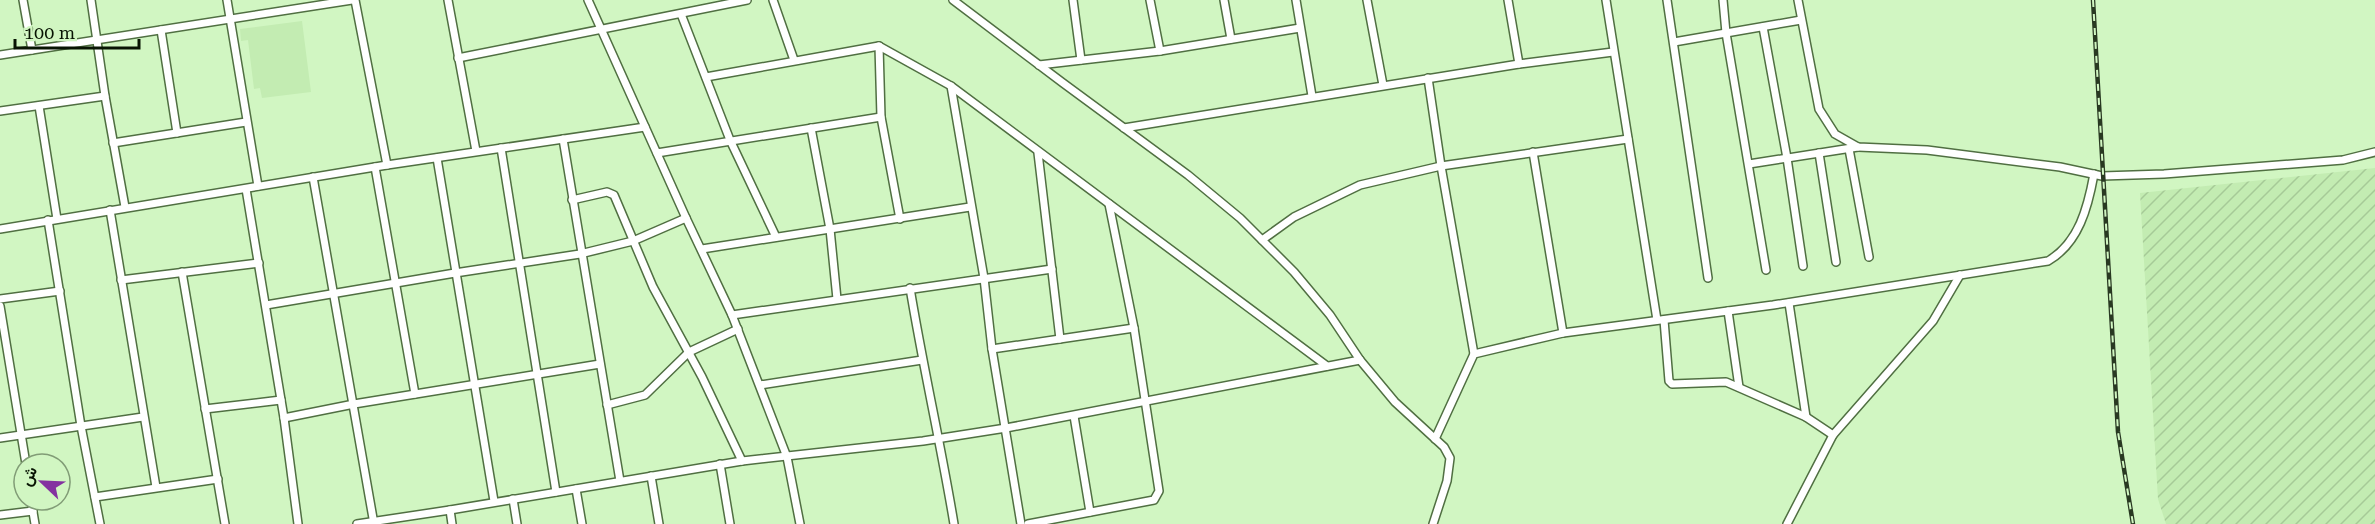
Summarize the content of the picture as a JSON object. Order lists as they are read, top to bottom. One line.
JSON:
{"scale_bar":"100 m","north":"top left"}
